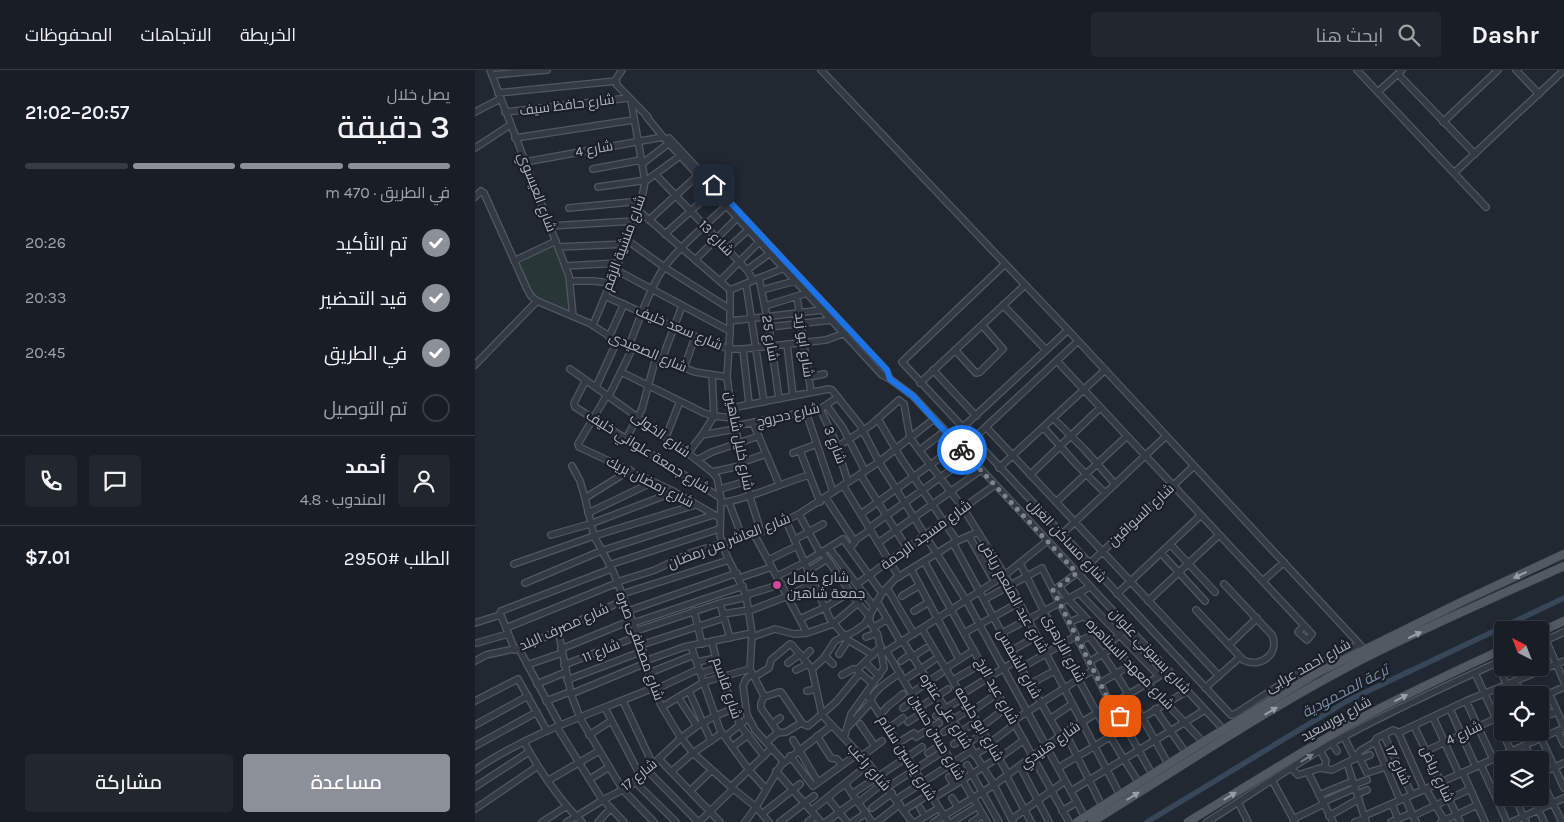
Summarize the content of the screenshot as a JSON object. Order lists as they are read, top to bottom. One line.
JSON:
{"streets":{"main road":["شارع احمد عرابى","شارع بورسعيد"],"street":["شارع حافظ سيف","شارع 4","شارع العيسوي","شارع 13","شارع منشية الزقم","شارع سعد خليف","شارع 25","شارع ابو زيد","شارع الصعيدى","شارع دحروج","شارع الخولى","شارع خليل شاهين","شارع 3","شارع جمعة علواني خليف","شارع رمضان بريك","شارع السواقين","شارع مسجد الرحمة","شارع العاشر من رمضان","شارع مساكن الغزل","شارع عبد المنعم رياض","شارع مصرف البلد","شارع مصطفى صبره","شارع الازهرى","شارع 11","شارع بسيوني علوان","شارع الشمس","شارع معهد السناهره","شارع قاسم","شارع عيد الرخ","شارع على عنتره","شارع ابو حليمه","شارع حسن حسين","شارع هنيدي","شارع ياسين سلام","شارع 17","شارع راغب","شارع رياض"]},"crossings":[["شارع حافظ سيف","شارع العيسوي"],["شارع حافظ سيف","شارع منشية الزقم"],["شارع حافظ سيف","شارع بسيوني علوان"],["شارع 4","شارع العيسوي"],["شارع 4","شارع منشية الزقم"],["شارع 4","شارع بسيوني علوان"],["شارع 4","شارع رياض"],["شارع العيسوي","شارع الصعيدى"],["شارع 13","شارع 25"],["شارع منشية الزقم","شارع سعد خليف"],["شارع منشية الزقم","شارع الصعيدى"],["شارع منشية الزقم","شارع بسيوني علوان"],["شارع سعد خليف","شارع 25"],["شارع سعد خليف","شارع ابو زيد"],["شارع سعد خليف","شارع خليل شاهين"],["شارع سعد خليف","شارع بسيوني علوان"],["شارع الصعيدى","شارع خليل شاهين"],["شارع دحروج","شارع خليل شاهين"],["شارع دحروج","شارع 3"],["شارع الخولى","شارع جمعة علواني خليف"],["شارع الخولى","شارع رمضان بريك"],["شارع الخولى","شارع العاشر من رمضان"],["شارع الخولى","شارع مصرف البلد"],["شارع الخولى","شارع 11"],["شارع خليل شاهين","شارع العاشر من رمضان"],["شارع خليل شاهين","شارع 11"],["شارع 3","شارع مسجد الرحمة"],["شارع 3","شارع العاشر من رمضان"],["شارع جمعة علواني خليف","شارع رمضان بريك"],["شارع السواقين","شارع مساكن الغزل"],["شارع مسجد الرحمة","شارع عبد المنعم رياض"],["شارع مسجد الرحمة","شارع بسيوني علوان"],["شارع مسجد الرحمة","شارع الشمس"],["شارع العاشر من رمضان","شارع عبد المنعم رياض"],["شارع العاشر من رمضان","شارع مصطفى صبره"],["شارع العاشر من رمضان","شارع بسيوني علوان"],["شارع العاشر من رمضان","شارع الشمس"],["شارع مساكن الغزل","شارع احمد عرابى"],["شارع عبد المنعم رياض","شارع احمد عرابى"],["شارع عبد المنعم رياض","شارع هنيدي"],["شارع مصرف البلد","شارع مصطفى صبره"],["شارع مصطفى صبره","شارع 11"],["شارع مصطفى صبره","شارع 17"],["شارع الازهرى","شارع احمد عرابى"],["شارع الازهرى","شارع هنيدي"],["شارع بسيوني علوان","شارع احمد عرابى"],["شارع بسيوني علوان","شارع هنيدي"],["شارع الشمس","شارع احمد عرابى"],["شارع الشمس","شارع هنيدي"],["شارع معهد السناهره","شارع احمد عرابى"],["شارع معهد السناهره","شارع هنيدي"],["شارع قاسم","شارع 17"],["شارع عيد الرخ","شارع هنيدي"],["شارع على عنتره","شارع هنيدي"],["شارع ابو حليمه","شارع هنيدي"],["شارع حسن حسين","شارع هنيدي"],["شارع هنيدي","شارع ياسين سلام"]],"one_way":["شارع بورسعيد"],"water":["ترعة المحمودية"],"places":["شارع كامل جمعة شاهين"],"north":"top left","page":{"header":"Dashr","search":"ابحث هنا","nav":["الخريطة","الاتجاهات","المحفوظات"],"heading":["3 دقيقة","يصل خلال","20:57–21:02"],"panel":["أحمد","المندوب · 4.8","الطلب #2950","$7.01"],"bar":"في الطريق · 470 m","list":[["تم التأكيد","20:26"],["قيد التحضير","20:33"],["في الطريق","20:45"],"تم التوصيل"],"buttons":["مساعدة","مشاركة"]}}
